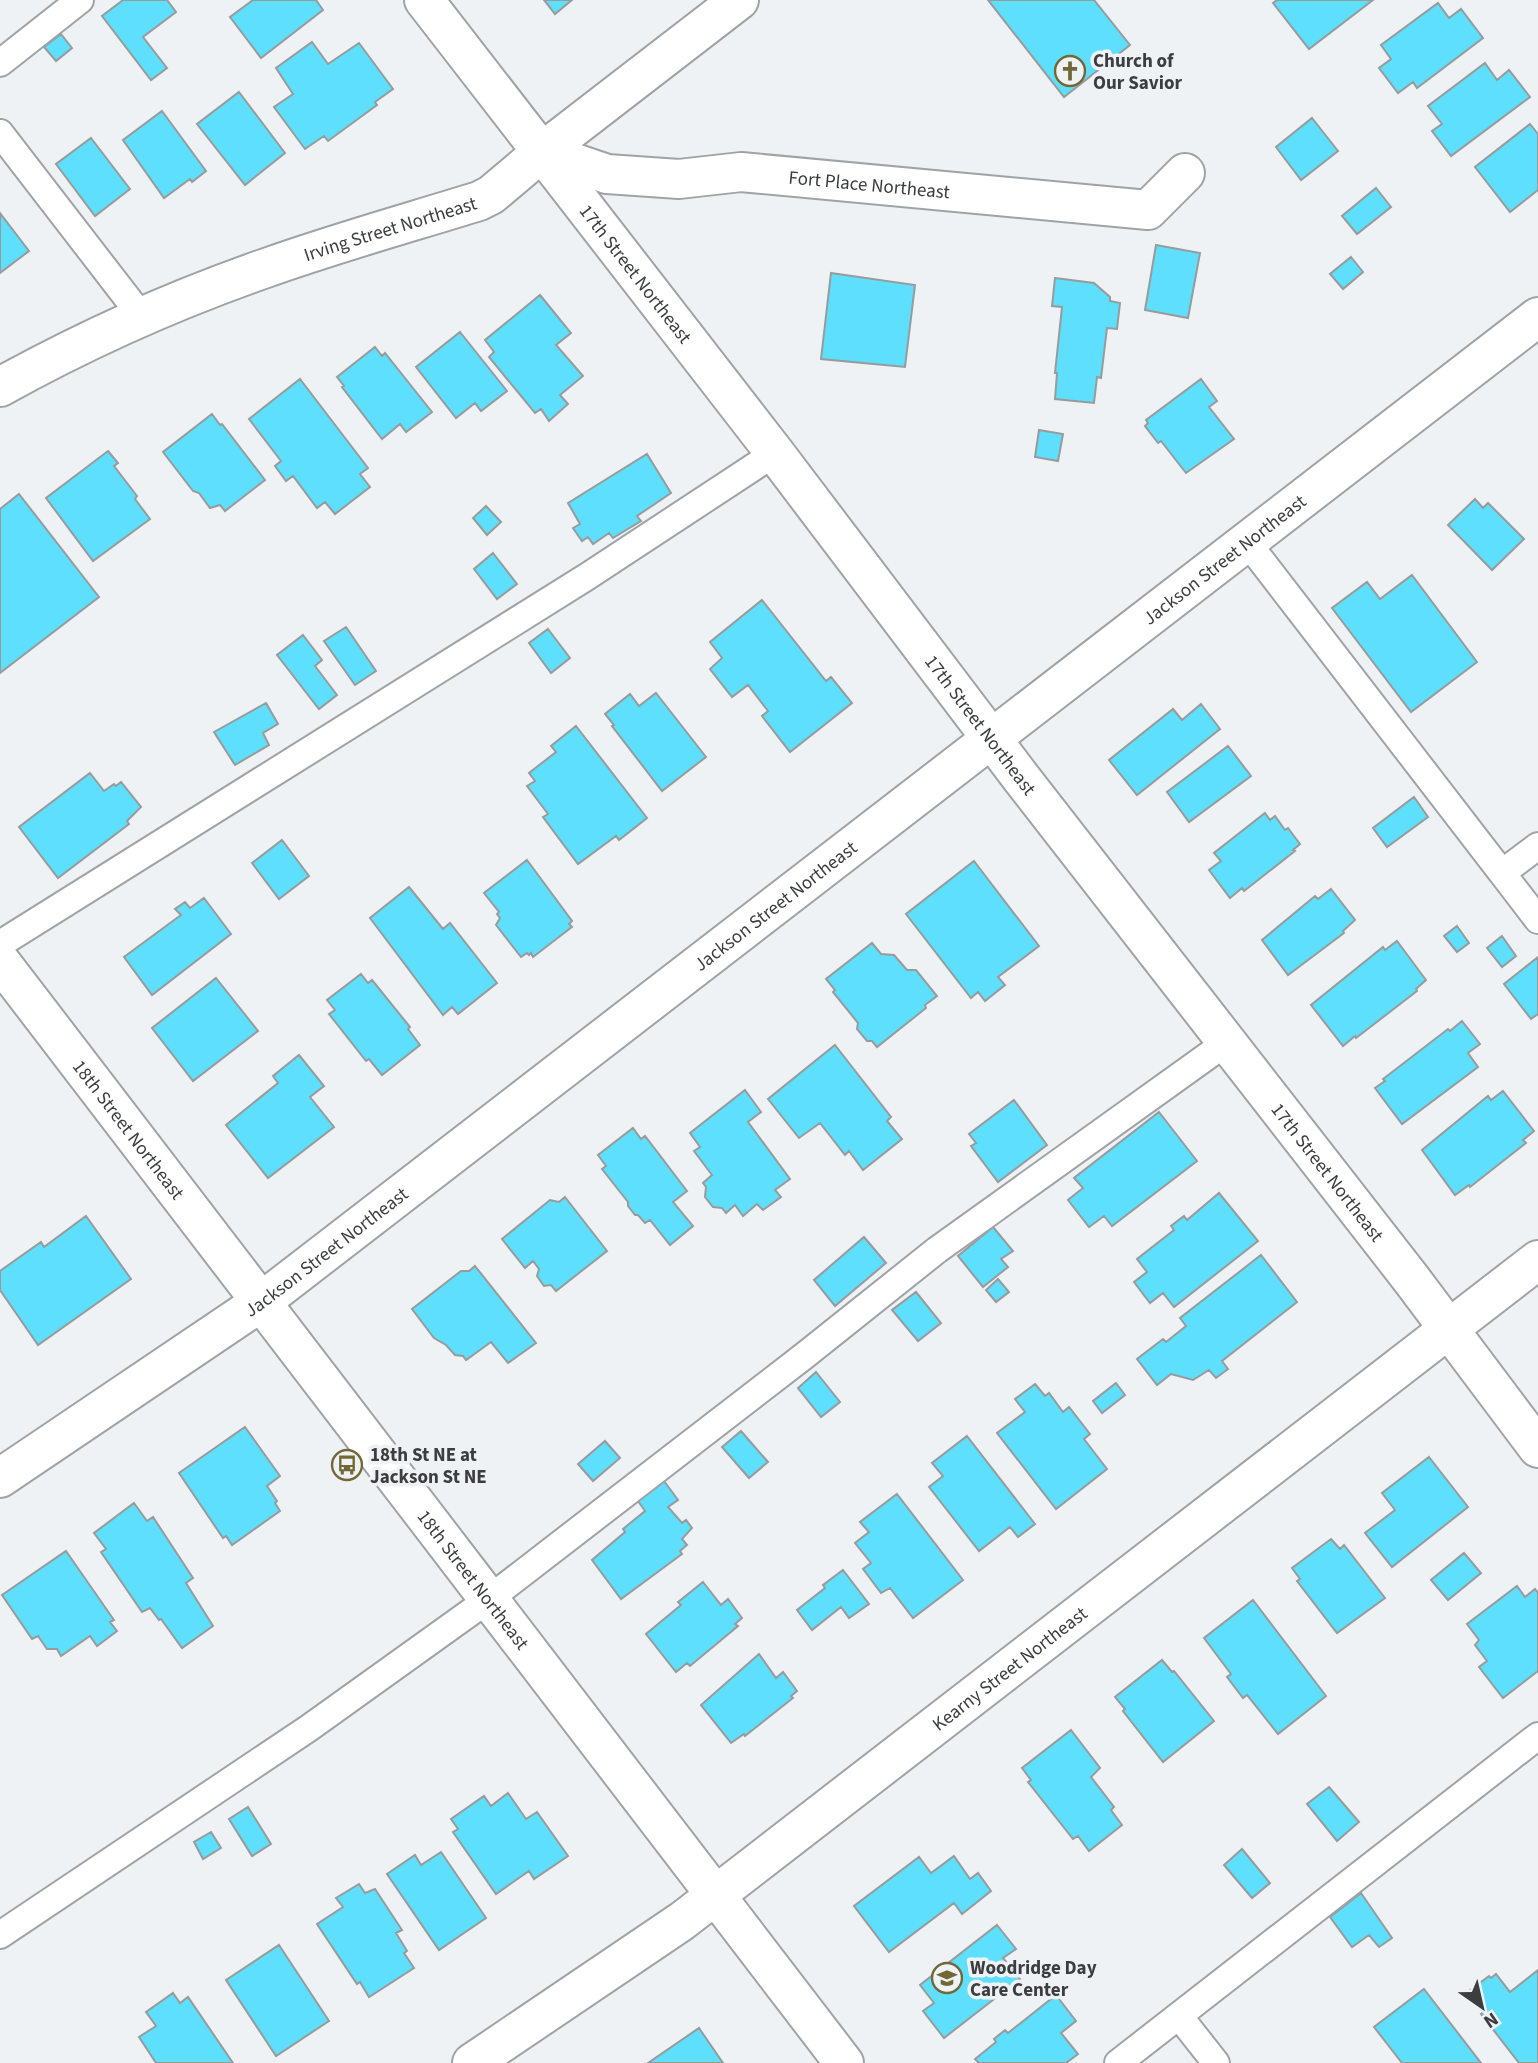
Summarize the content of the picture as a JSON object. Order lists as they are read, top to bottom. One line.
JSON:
{"streets":{"street":["Fort Place Northeast","Irving Street Northeast","17th Street Northeast","Jackson Street Northeast","18th Street Northeast","Kearny Street Northeast"]},"crossings":[["Fort Place Northeast","Irving Street Northeast"],["Fort Place Northeast","17th Street Northeast"],["Irving Street Northeast","17th Street Northeast"],["17th Street Northeast","Jackson Street Northeast"],["17th Street Northeast","Kearny Street Northeast"],["Jackson Street Northeast","18th Street Northeast"],["18th Street Northeast","Kearny Street Northeast"]],"places":{"church":["Church of Our Savior"],"bus stop":["18th St NE at Jackson St NE"],"school or university":["Woodridge Day Care Center"]},"north":"bottom right"}
